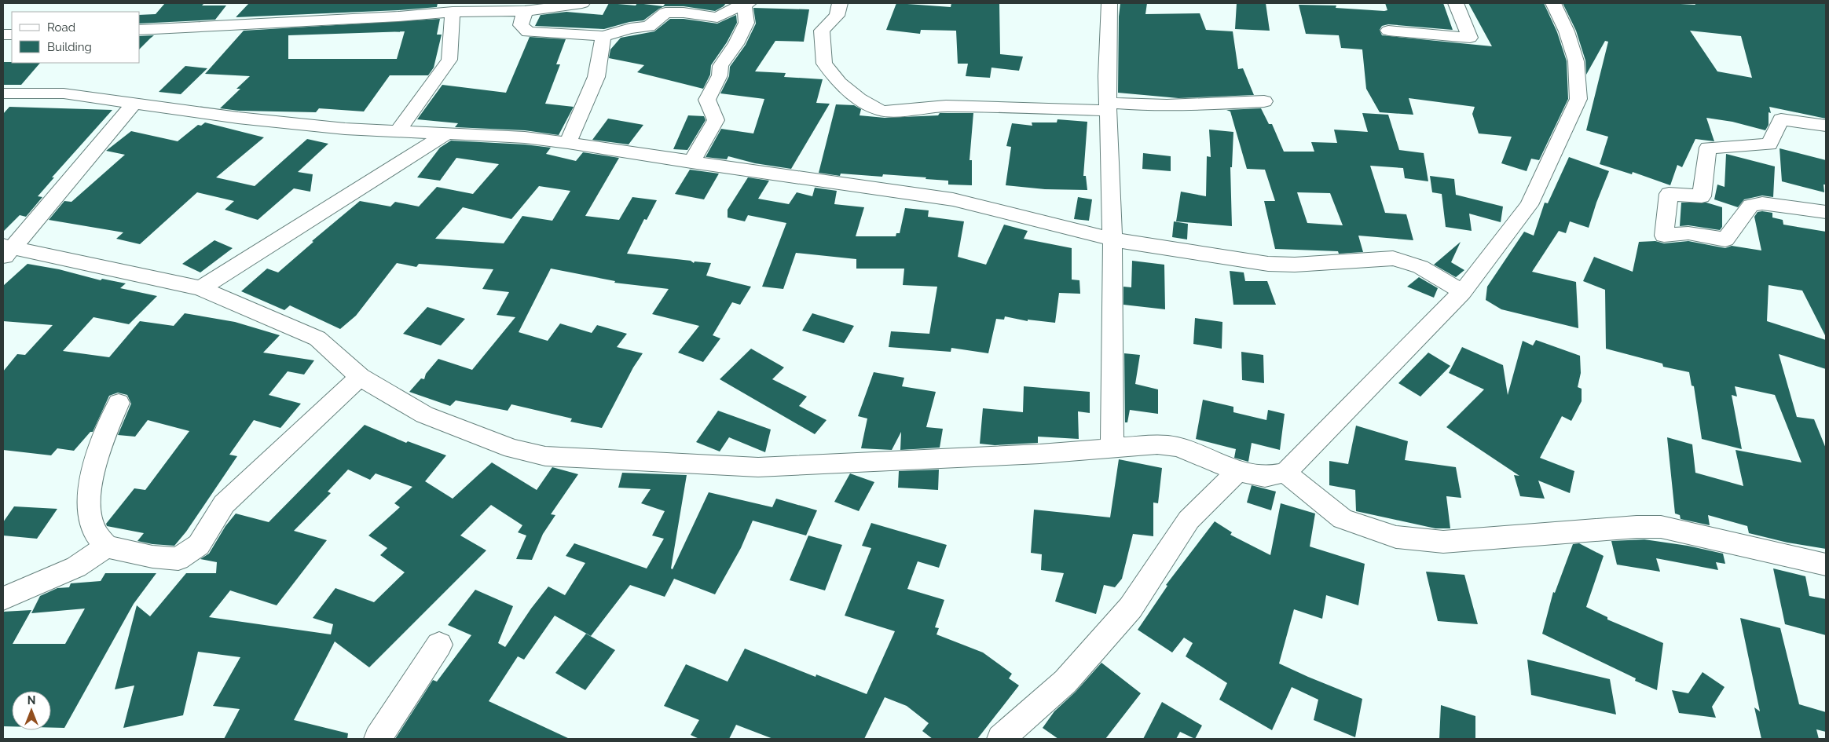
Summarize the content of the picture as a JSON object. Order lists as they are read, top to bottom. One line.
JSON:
{"legend":["Road","Building"],"north":"top"}
